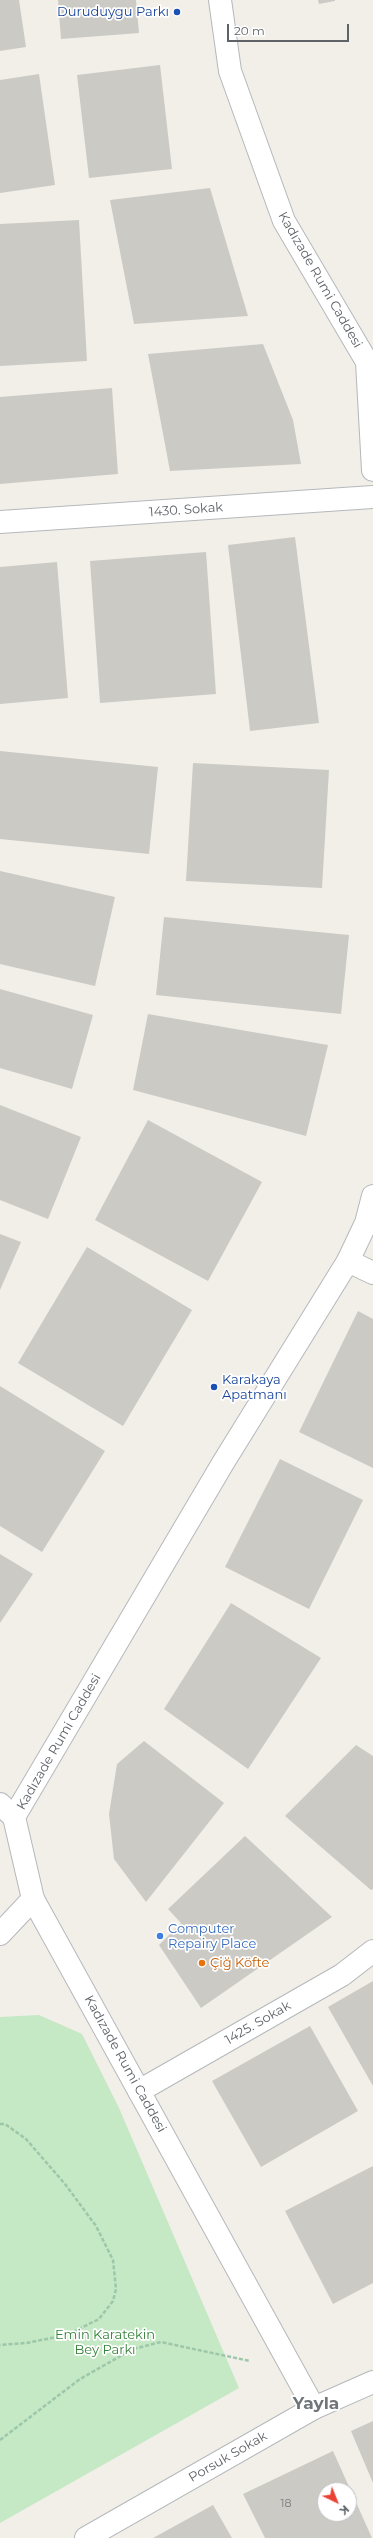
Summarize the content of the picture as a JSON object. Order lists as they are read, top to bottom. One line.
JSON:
{"streets":{"street":["Kadızade Rumi Caddesi","1430. Sokak","1425. Sokak","Porsuk Sokak"]},"crossings":[["Kadızade Rumi Caddesi","1425. Sokak"],["Kadızade Rumi Caddesi","Porsuk Sokak"]],"districts":["Yayla"],"parks":["Emin Karatekin Bey Parkı"],"places":["Duruduygu Parkı","Karakaya Apatmanı","Computer Repairy Place","Çiğ Köfte"],"house_numbers":["18"],"scale_bar":"20 m","north":"bottom right"}
